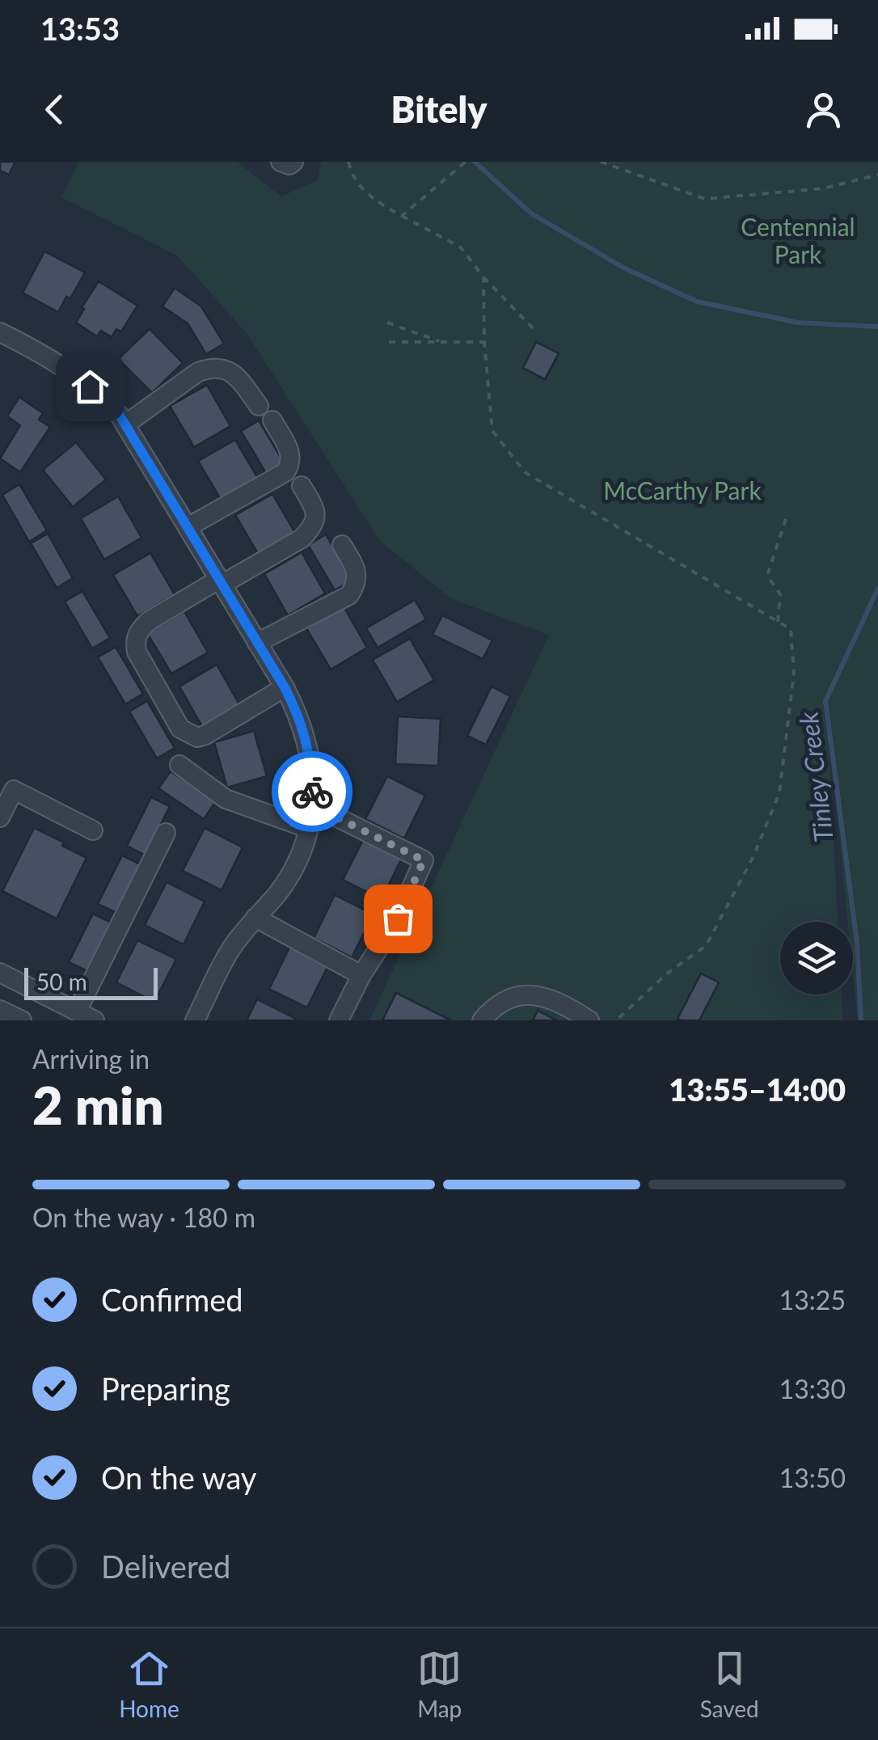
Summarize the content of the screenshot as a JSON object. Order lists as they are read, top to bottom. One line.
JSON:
{"water":["Tinley Creek"],"parks":["Centennial Park","McCarthy Park"],"scale_bar":"50 m","page":{"status":"13:53","header":"Bitely","scale":"50 m","heading":["2 min","Arriving in","13:55–14:00"],"bar":"On the way · 180 m","list":[["Confirmed","13:25"],["Preparing","13:30"],["On the way","13:50"],"Delivered"],"tabs":["Home","Map","Saved"]}}
